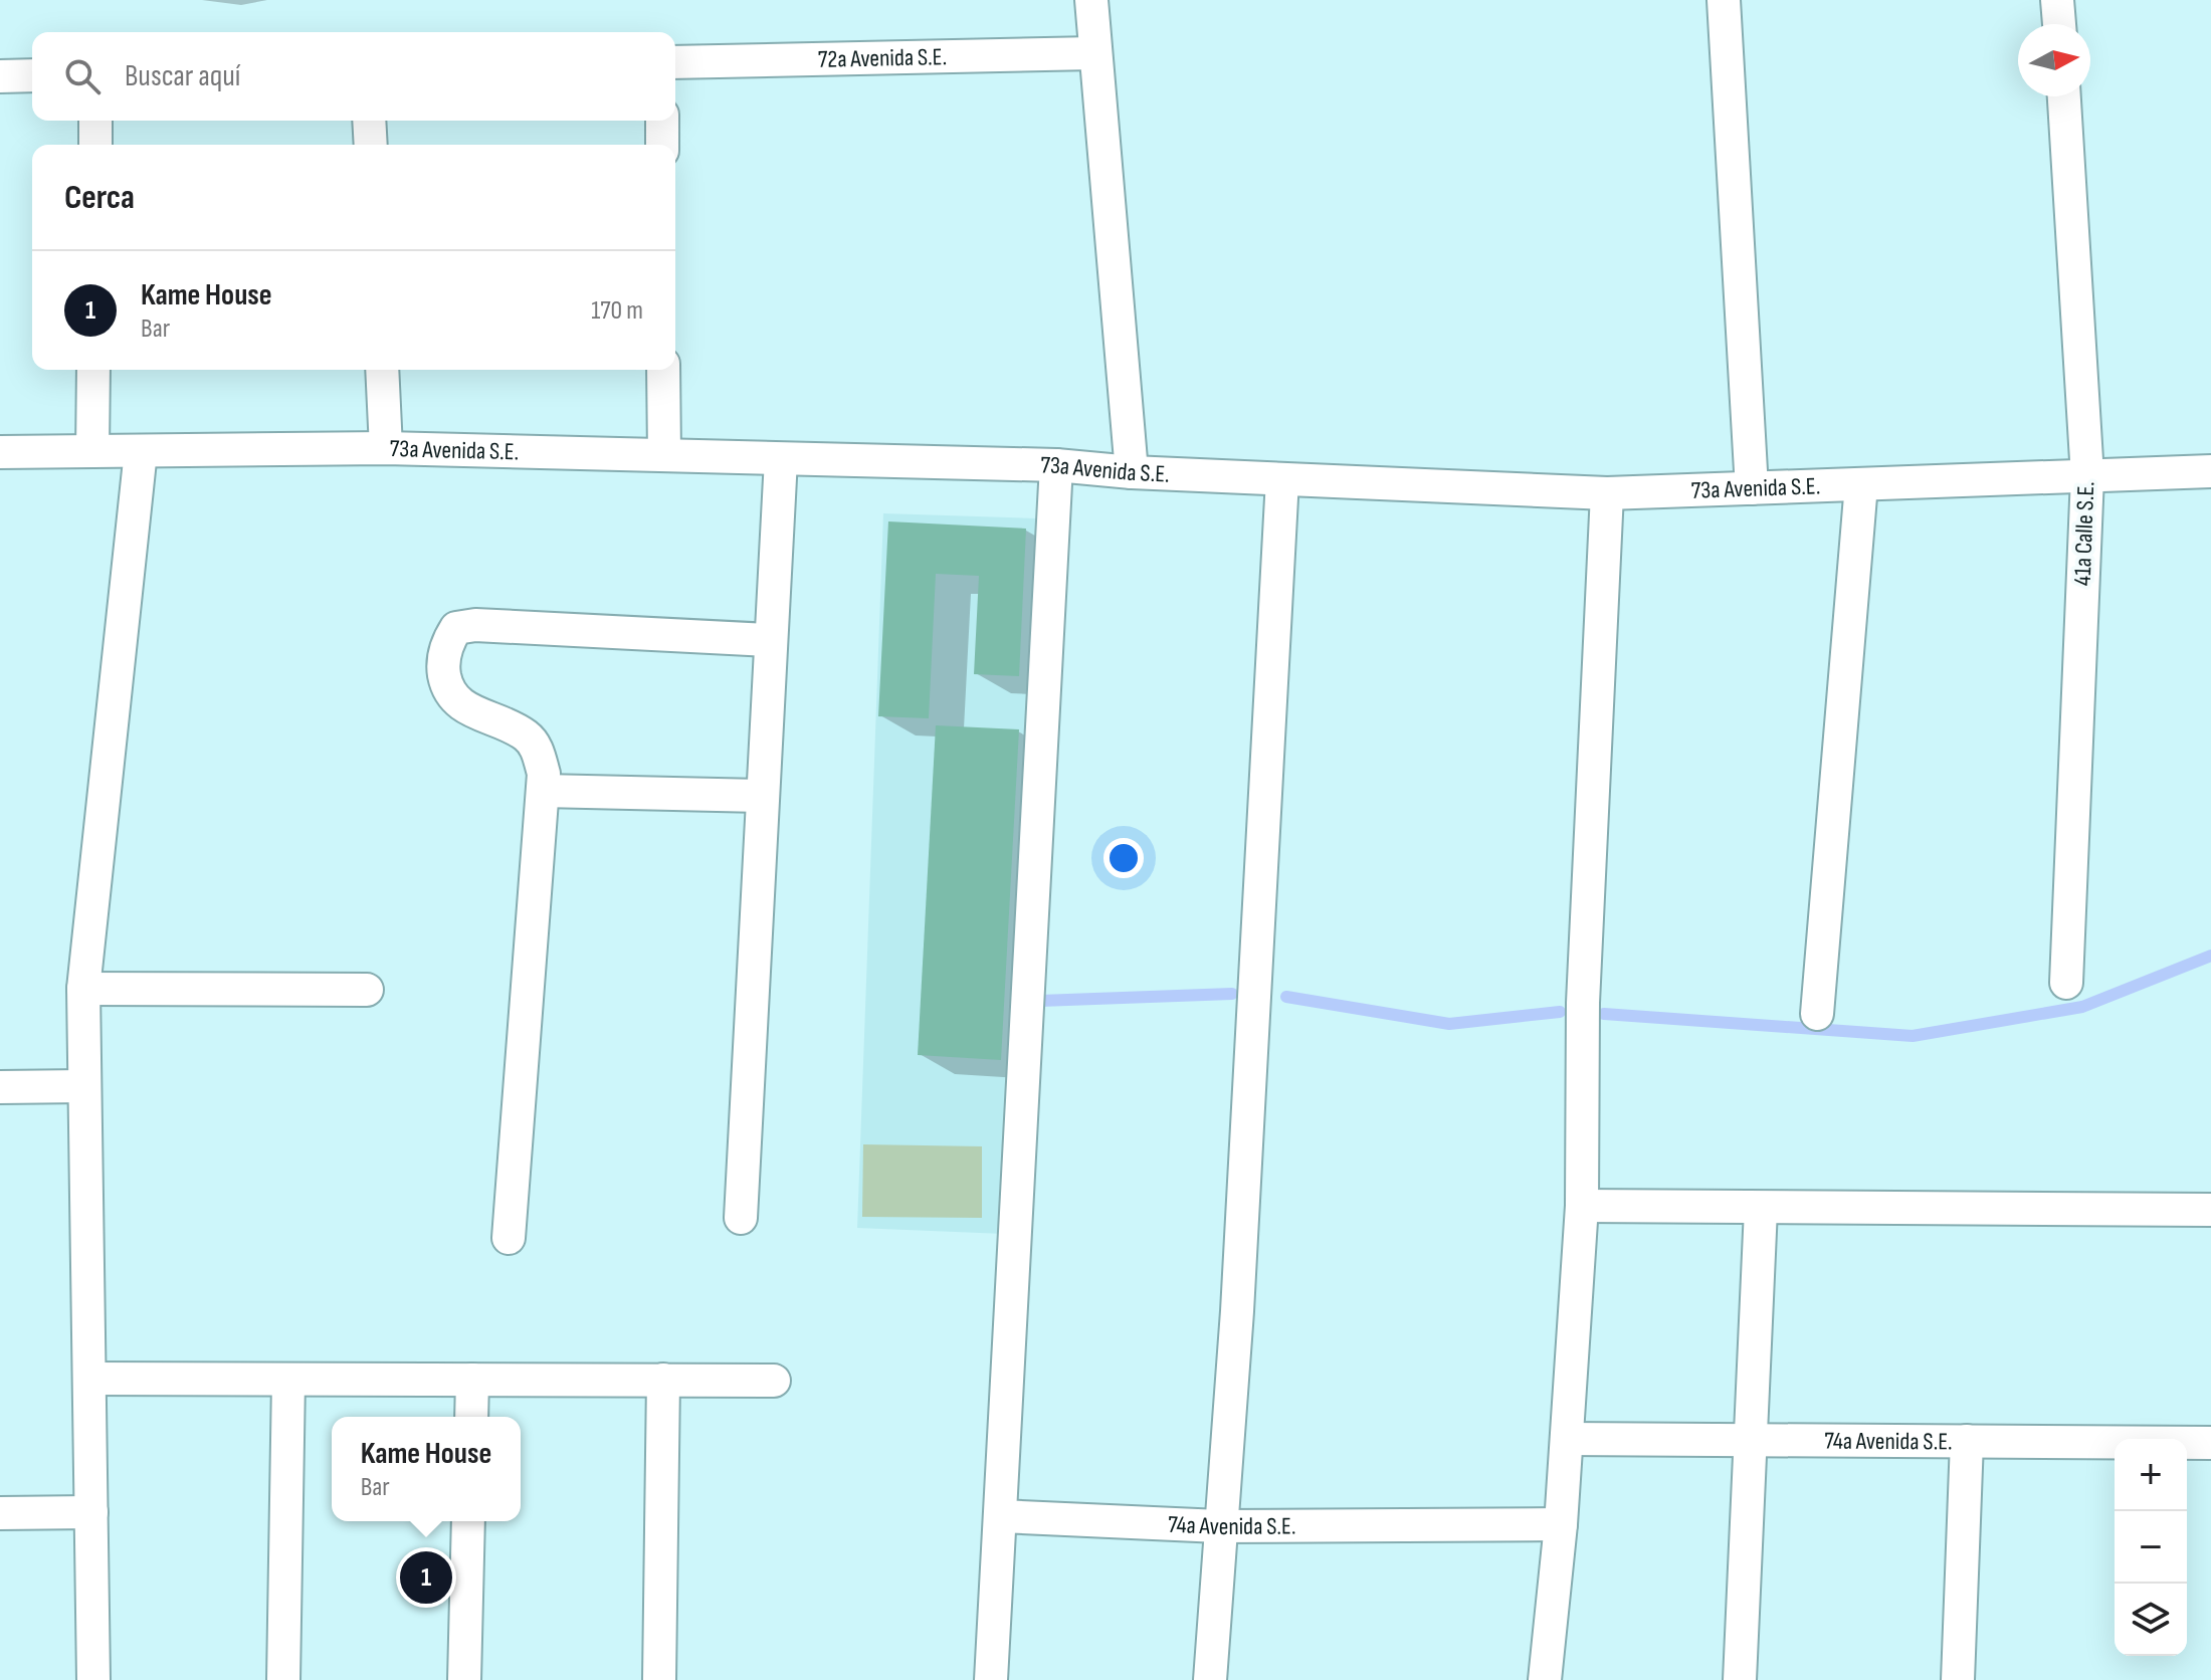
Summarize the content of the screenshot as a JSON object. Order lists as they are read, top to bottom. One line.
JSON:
{"streets":{"street":["72a Avenida S.E.","73a Avenida S.E.","41a Calle S.E.","74a Avenida S.E."]},"crossings":[["73a Avenida S.E.","41a Calle S.E."]],"north":"right","page":{"search":"Buscar aquí","heading":"Cerca","list":[{"mark":"1","name":"Kame House","note":"Bar","value":"170 m"}],"popup":["Kame House","Bar"],"map_buttons":["+","−"],"pins":"1"}}
